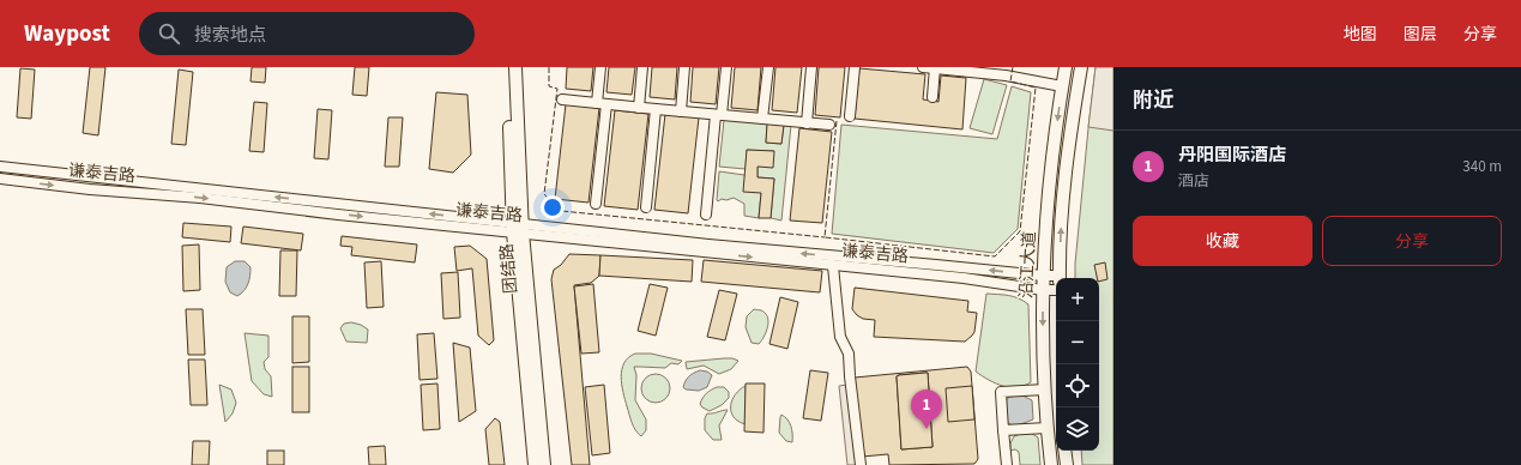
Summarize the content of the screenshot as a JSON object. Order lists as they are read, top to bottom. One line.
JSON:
{"streets":{"main road":["沿江大道","团结路"],"street":["谦泰吉路"]},"crossings":[["谦泰吉路","沿江大道"],["谦泰吉路","团结路"]],"page":{"header":"Waypost","search":"搜索地点","nav":["地图","图层","分享"],"heading":"附近","list":[{"mark":"1","name":"丹阳国际酒店","note":"酒店","value":"340 m"}],"buttons":["收藏","分享"],"map_buttons":["+","−"],"pins":"1"}}
